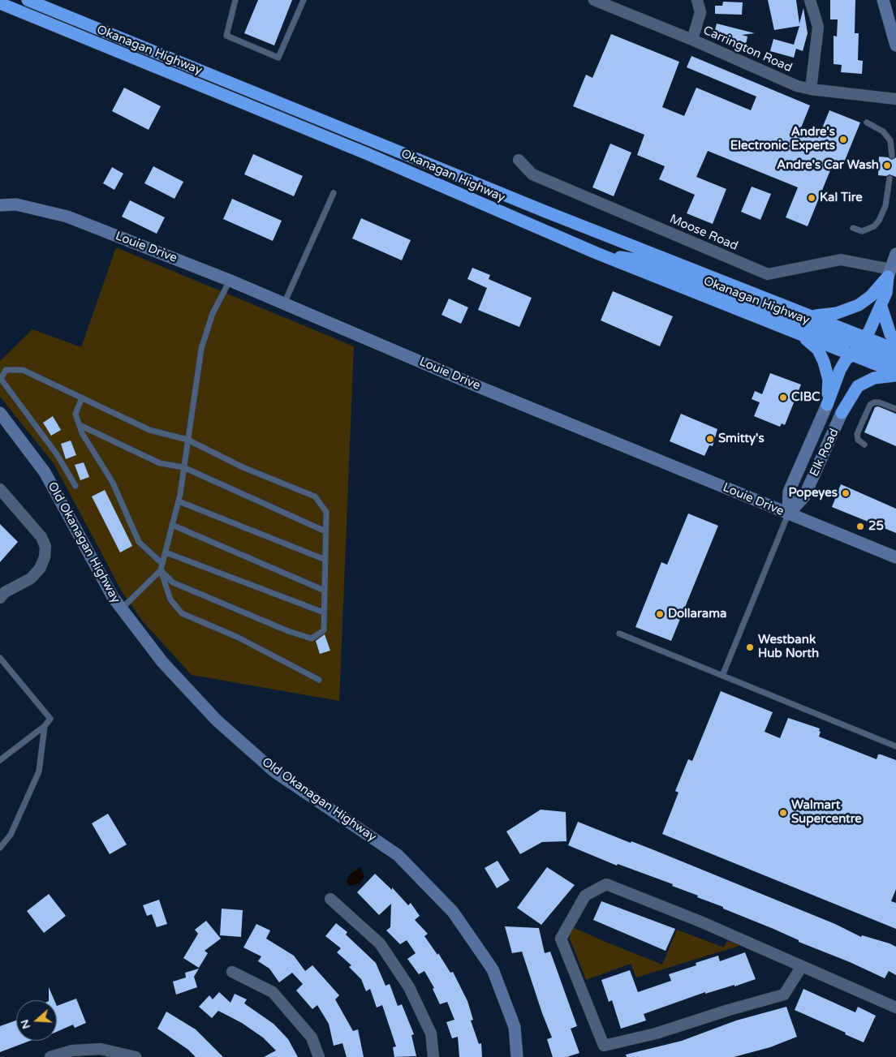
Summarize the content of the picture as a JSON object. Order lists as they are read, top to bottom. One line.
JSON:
{"streets":{"highway":["Okanagan Highway"],"street":["Carrington Road","Moose Road","Louie Drive","Elk Road","Old Okanagan Highway"]},"crossings":[["Louie Drive","Elk Road"]],"places":["Andre's Electronic Experts","Andre's Car Wash","Kal Tire","CIBC","Smitty's","Popeyes","25","Dollarama","Westbank Hub North","Walmart Supercentre"],"north":"left"}
